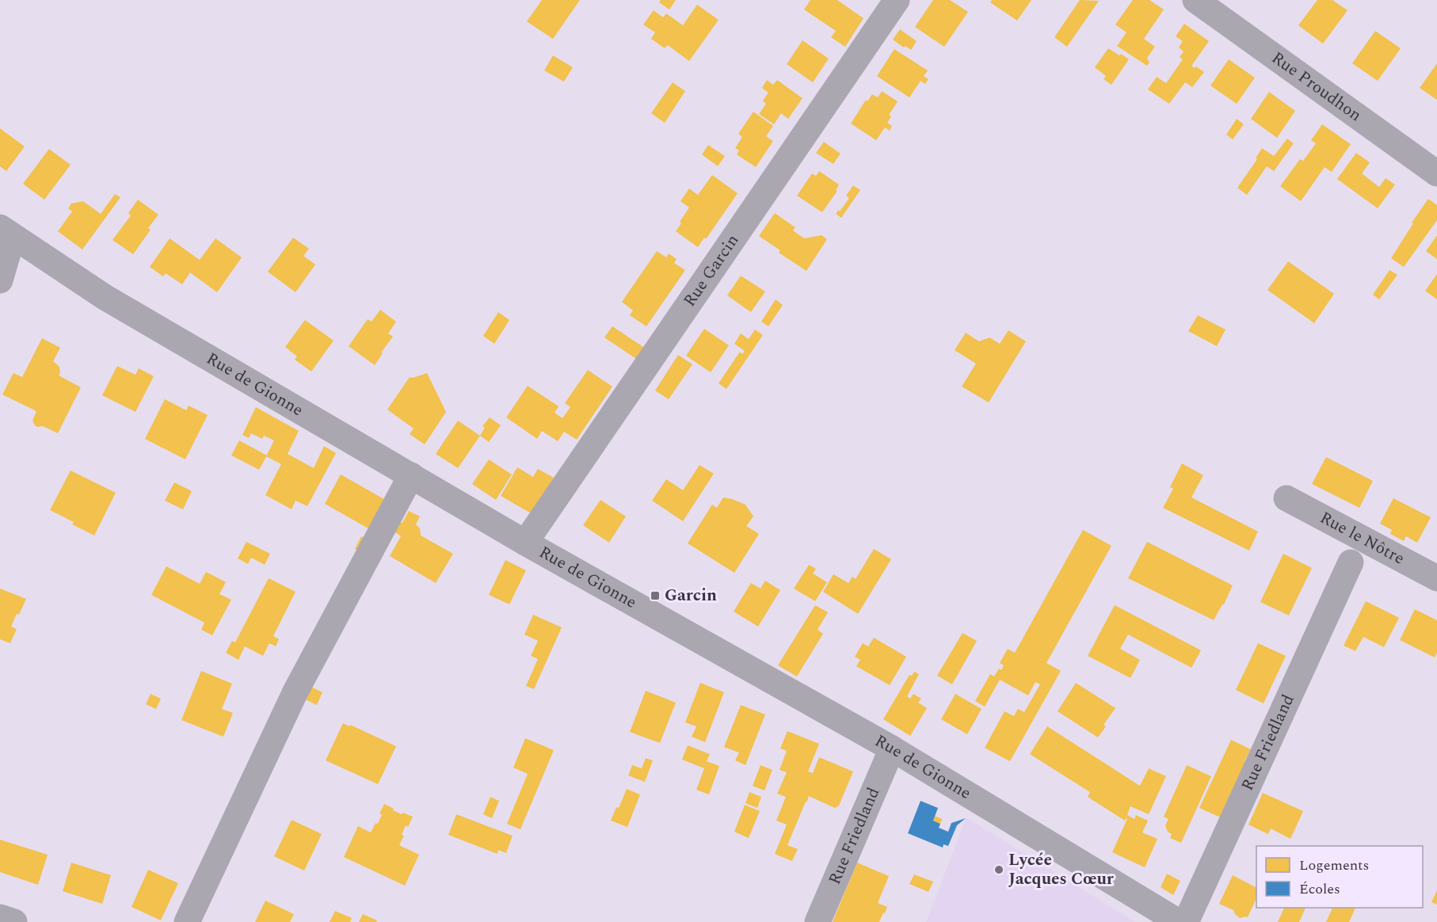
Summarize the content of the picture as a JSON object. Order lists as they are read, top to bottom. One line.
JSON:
{"streets":{"street":["Rue Proudhon","Rue Garcin","Rue de Gionne","Rue le Nôtre","Rue Friedland"]},"crossings":[["Rue Garcin","Rue de Gionne"],["Rue de Gionne","Rue Friedland"]],"places":{"transit":["Garcin"],"other":["Lycée Jacques Cœur"]},"legend":["Logements","Écoles"]}
